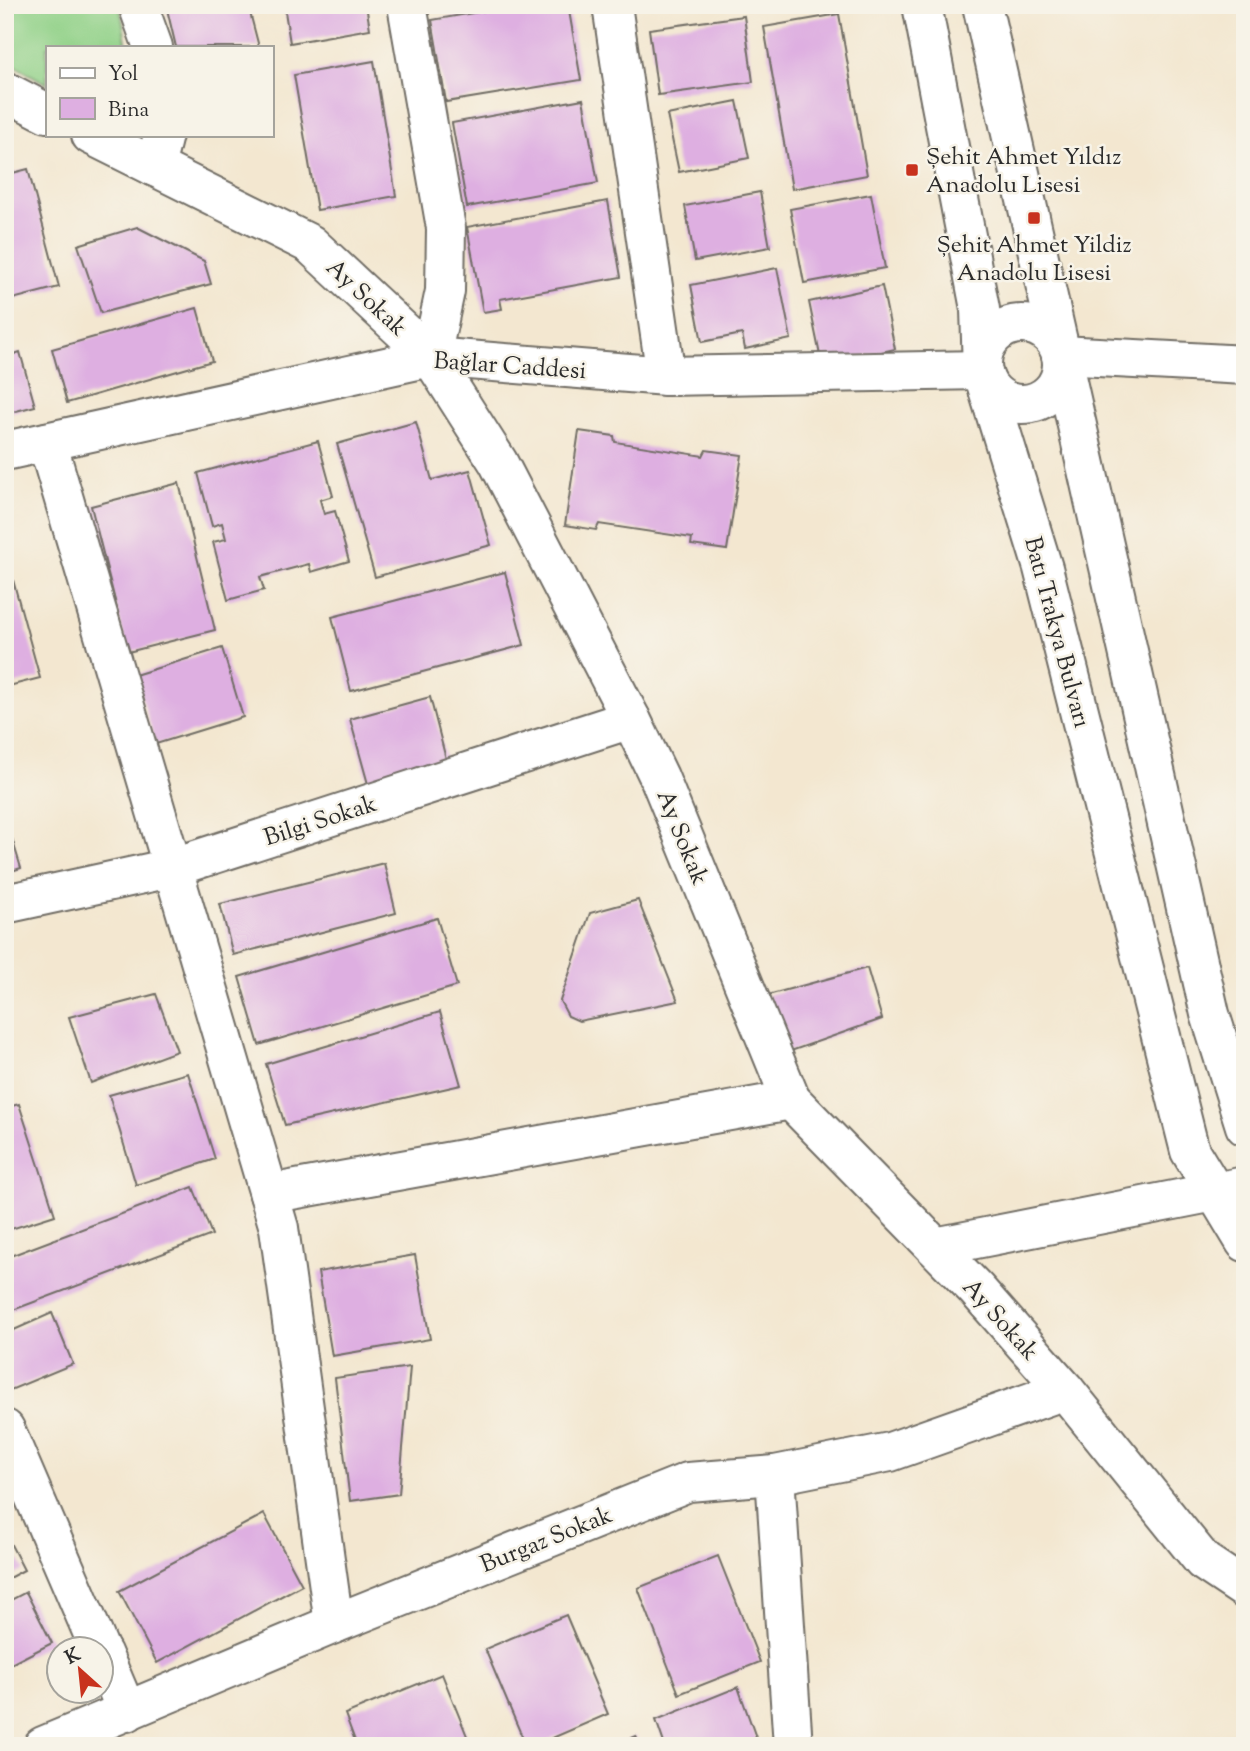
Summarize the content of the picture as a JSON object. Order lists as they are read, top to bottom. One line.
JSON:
{"streets":{"street":["Ay Sokak","Bağlar Caddesi","Batı Trakya Bulvarı","Bilgi Sokak","Burgaz Sokak"]},"crossings":[["Ay Sokak","Bağlar Caddesi"],["Ay Sokak","Bilgi Sokak"],["Ay Sokak","Burgaz Sokak"],["Bağlar Caddesi","Batı Trakya Bulvarı"]],"places":{"transit":["Şehit Ahmet Yıldız Anadolu Lisesi","Şehit Ahmet Yildiz Anadolu Lisesi"]},"legend":["Yol","Bina"],"north":"top left"}
